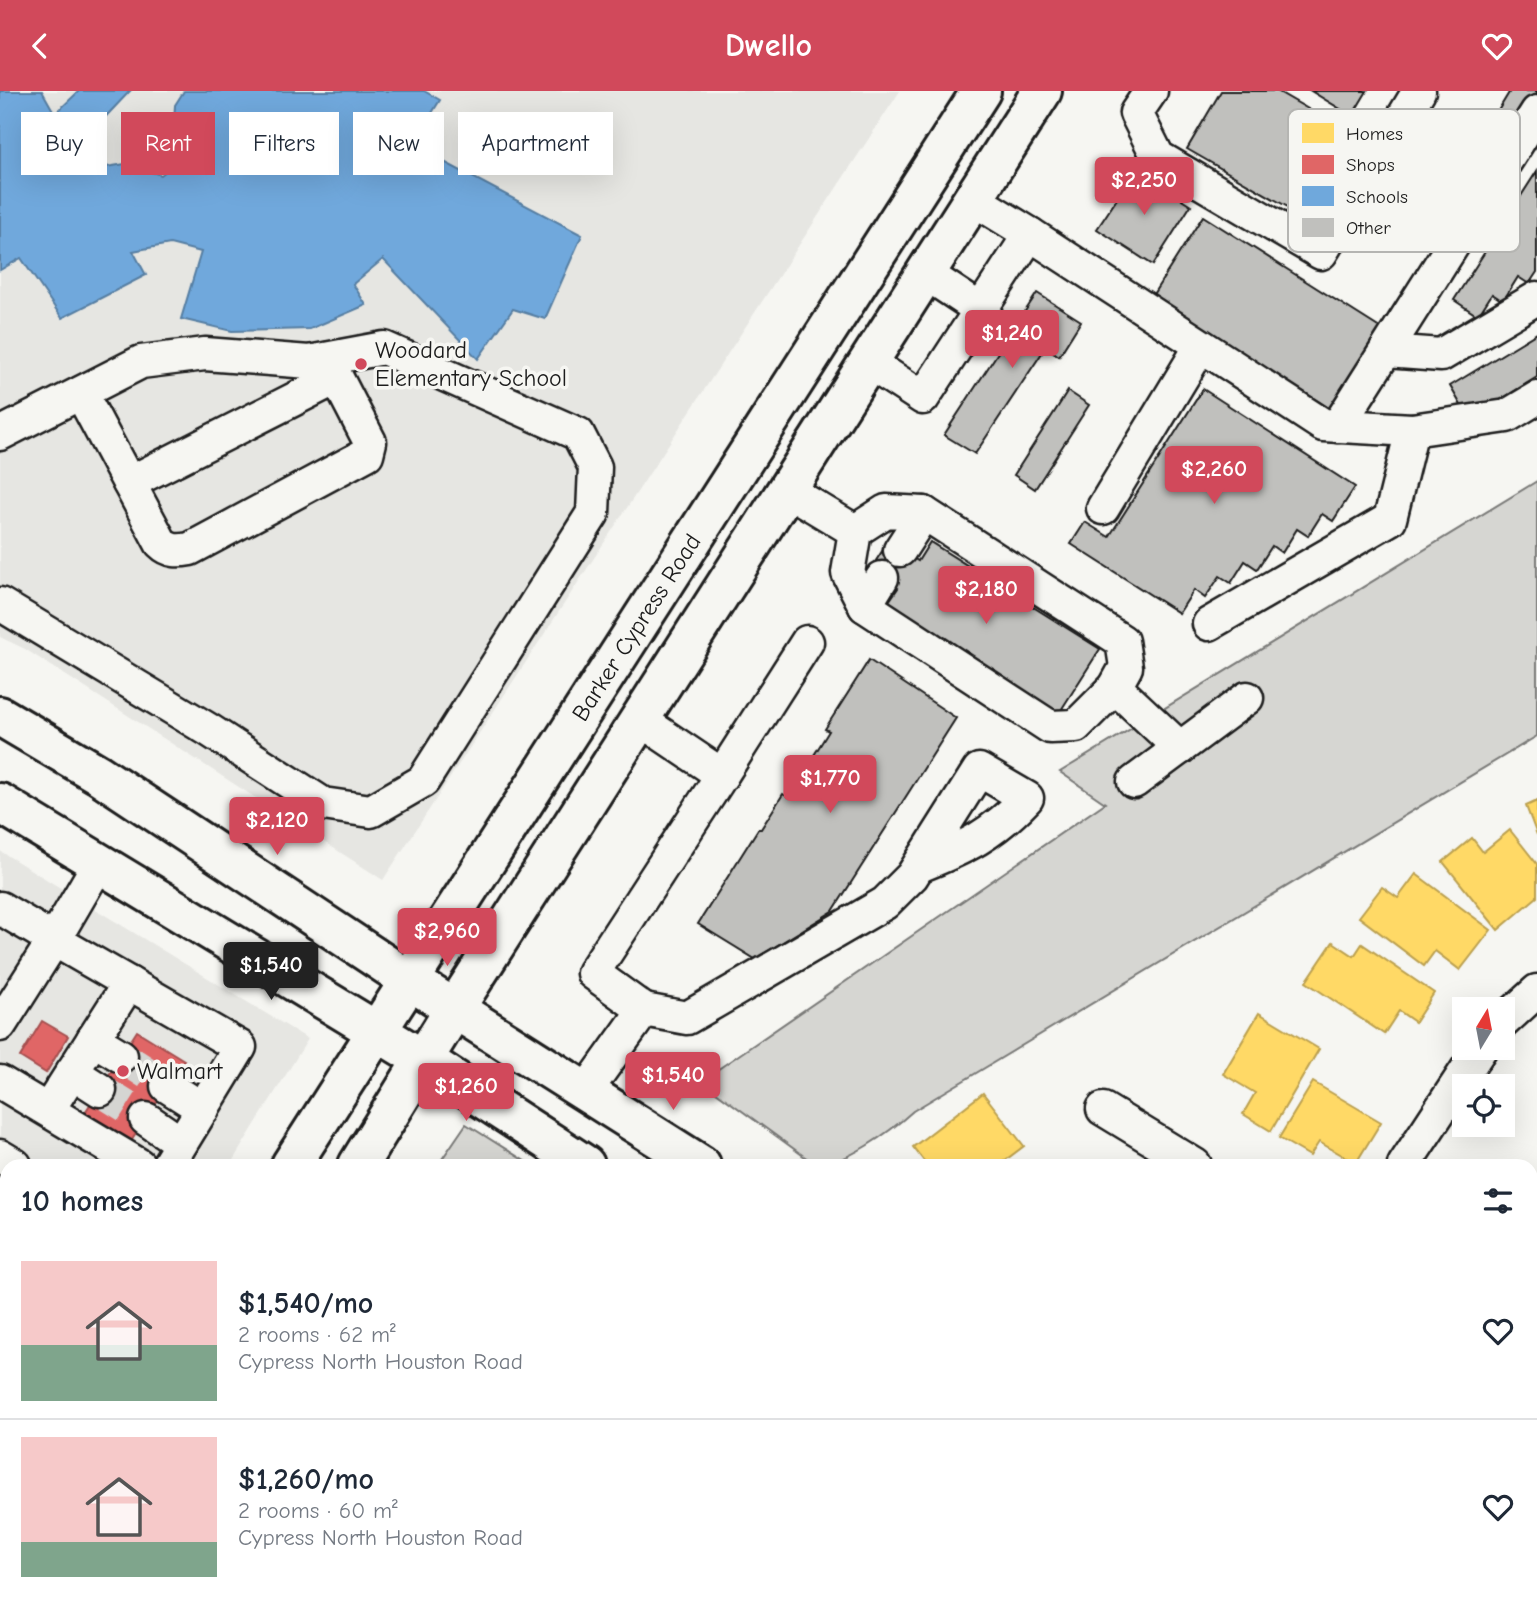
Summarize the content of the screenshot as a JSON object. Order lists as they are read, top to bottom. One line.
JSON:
{"streets":{"main road":["Barker Cypress Road"]},"places":["Woodard Elementary School","Walmart"],"legend":["Homes","Shops","Schools","Other"],"north":"top","page":{"header":"Dwello","chip":["Buy","Rent","Filters","New","Apartment"],"price":["$2,250","$1,240","$2,260","$2,180","$1,770","$2,120","$2,960","$1,540","$1,540","$1,260"],"heading":"10 homes","list":[{"name":"$1,540/mo","note":"2 rooms · 62 m² · Cypress North Houston Road"},{"name":"$1,260/mo","note":"2 rooms · 60 m² · Cypress North Houston Road"}]}}
